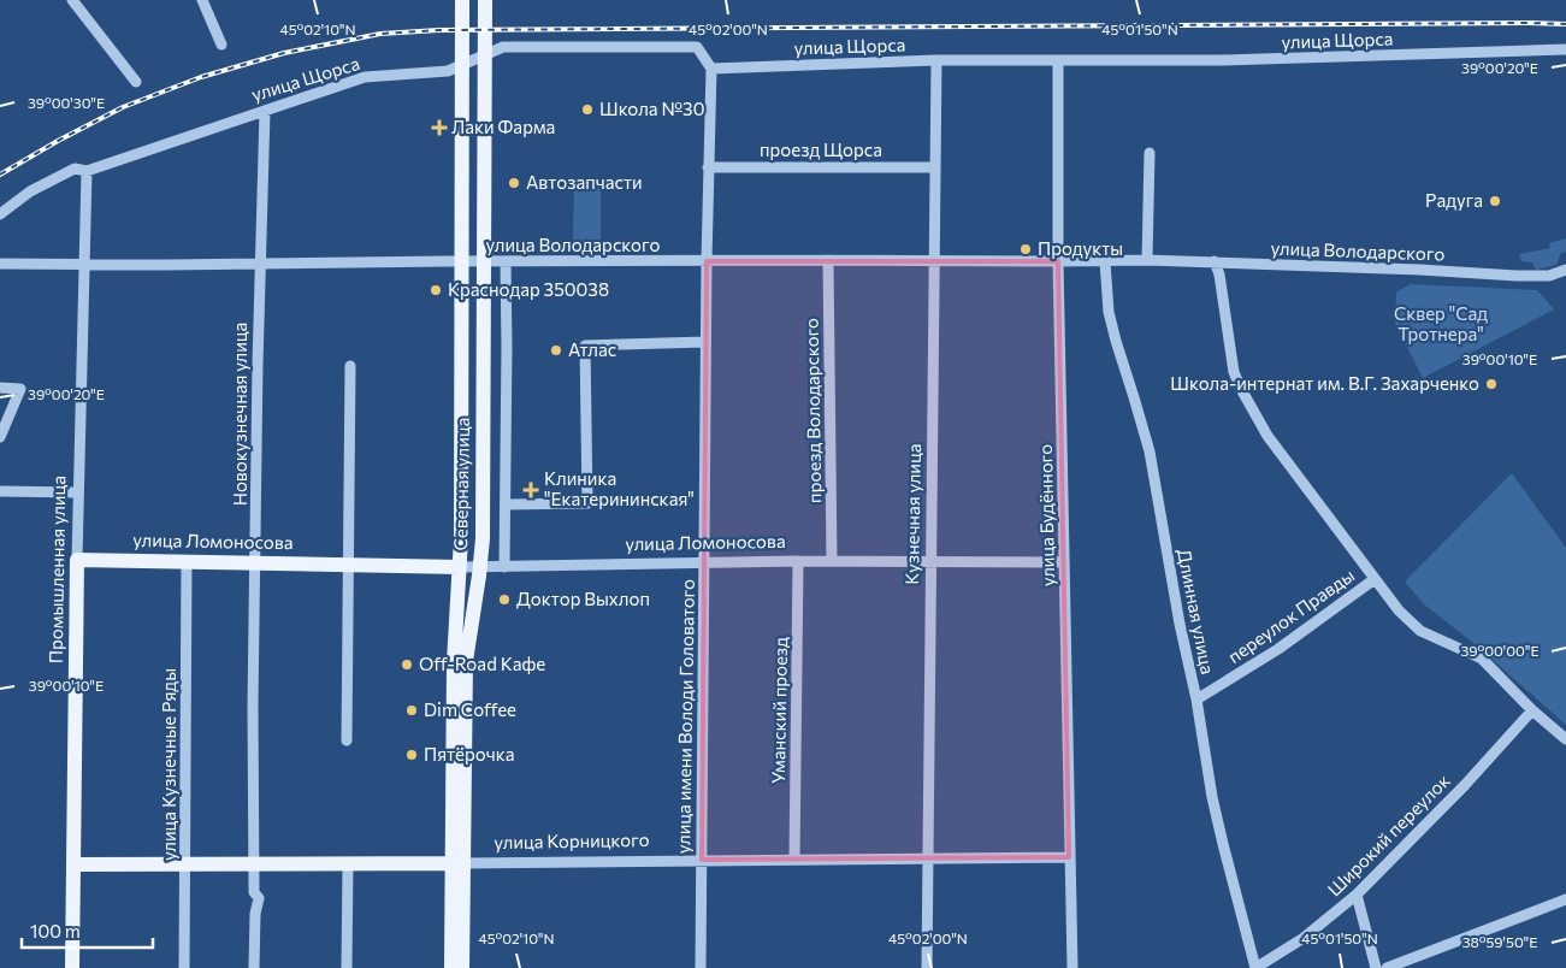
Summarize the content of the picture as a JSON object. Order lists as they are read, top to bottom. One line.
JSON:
{"streets":{"main road":["Северная улица","улица Ломоносова","Промышленная улица","улица Корницкого"],"street":["улица Щорса","проезд Щорса","улица Володарского","проезд Володарского","Новокузнечная улица","Кузнечная улица","улица Будённого","Длинная улица","переулок Правды","Уманский проезд","улица имени Володи Головатого","улица Кузнечные Ряды","Широкий переулок"]},"crossings":[["улица Щорса","Новокузнечная улица"],["улица Щорса","Кузнечная улица"],["улица Щорса","улица Будённого"],["улица Щорса","Промышленная улица"],["улица Щорса","улица имени Володи Головатого"],["проезд Щорса","Кузнечная улица"],["проезд Щорса","улица имени Володи Головатого"],["улица Володарского","проезд Володарского"],["улица Володарского","Новокузнечная улица"],["улица Володарского","Кузнечная улица"],["улица Володарского","улица Будённого"],["улица Володарского","Промышленная улица"],["улица Володарского","Длинная улица"],["улица Володарского","улица имени Володи Головатого"],["проезд Володарского","улица Ломоносова"],["Новокузнечная улица","улица Ломоносова"],["Новокузнечная улица","улица Корницкого"],["Северная улица","улица Ломоносова"],["Северная улица","улица Корницкого"],["Кузнечная улица","улица Ломоносова"],["Кузнечная улица","улица Корницкого"],["улица Будённого","улица Ломоносова"],["улица Будённого","улица Корницкого"],["улица Ломоносова","Промышленная улица"],["улица Ломоносова","Уманский проезд"],["улица Ломоносова","улица имени Володи Головатого"],["улица Ломоносова","улица Кузнечные Ряды"],["Промышленная улица","улица Корницкого"],["Длинная улица","переулок Правды"],["Длинная улица","Широкий переулок"],["Уманский проезд","улица Корницкого"],["улица имени Володи Головатого","улица Корницкого"],["улица Кузнечные Ряды","улица Корницкого"]],"parks":["Сквер \"Сад Тротнера\""],"places":{"other":["Школа №30","Автозапчасти","Радуга","Продукты","Краснодар 350038","Атлас","Школа-интернат им. В.Г. Захарченко","Доктор Выхлоп","Off-Road Кафе","Dim Coffee","Пятёрочка"],"health":["Лаки Фарма","Клиника \"Екатерининская\""]},"scale_bar":"100 m","coordinates":["45°02'10\"N","45°02'00\"N","45°01'50\"N","39°00'20\"E","39°00'30\"E","39°00'10\"E","39°00'00\"E","38°59'50\"E"]}
